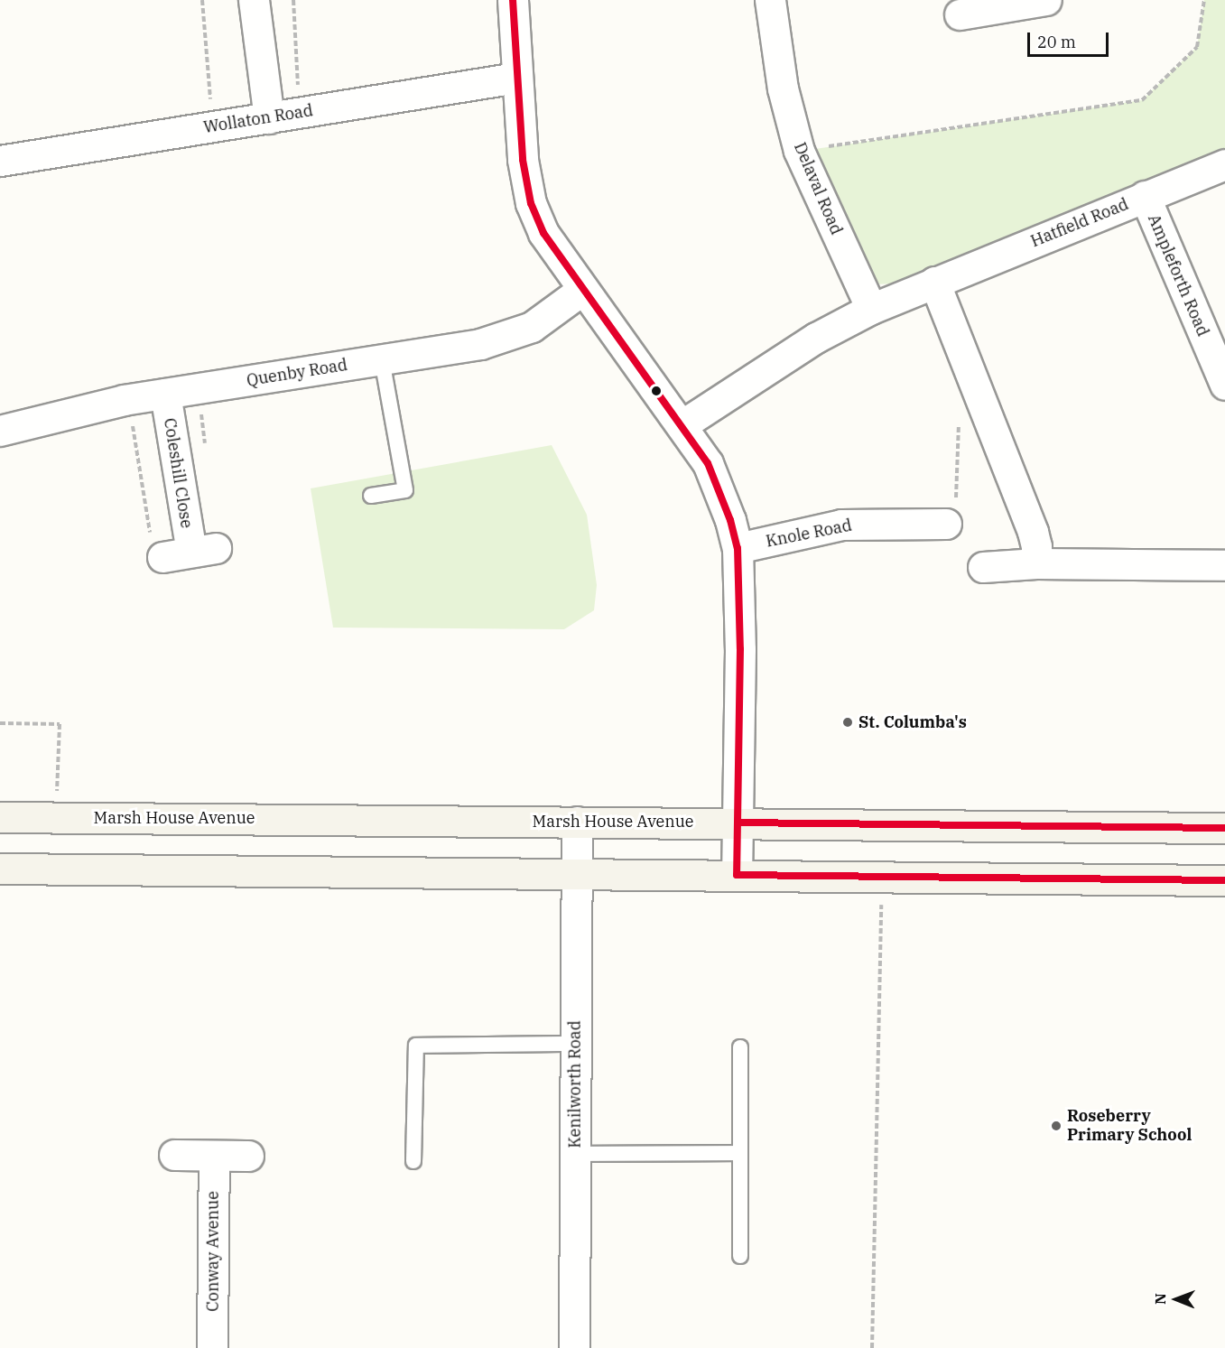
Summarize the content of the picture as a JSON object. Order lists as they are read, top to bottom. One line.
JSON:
{"streets":{"street":["Wollaton Road","Delaval Road","Hatfield Road","Ampleforth Road","Quenby Road","Coleshill Close","Knole Road","Marsh House Avenue","Kenilworth Road","Conway Avenue"]},"crossings":[["Delaval Road","Hatfield Road"],["Hatfield Road","Ampleforth Road"],["Quenby Road","Coleshill Close"],["Marsh House Avenue","Kenilworth Road"]],"places":["St. Columba's","Roseberry Primary School"],"scale_bar":"20 m","north":"left"}
